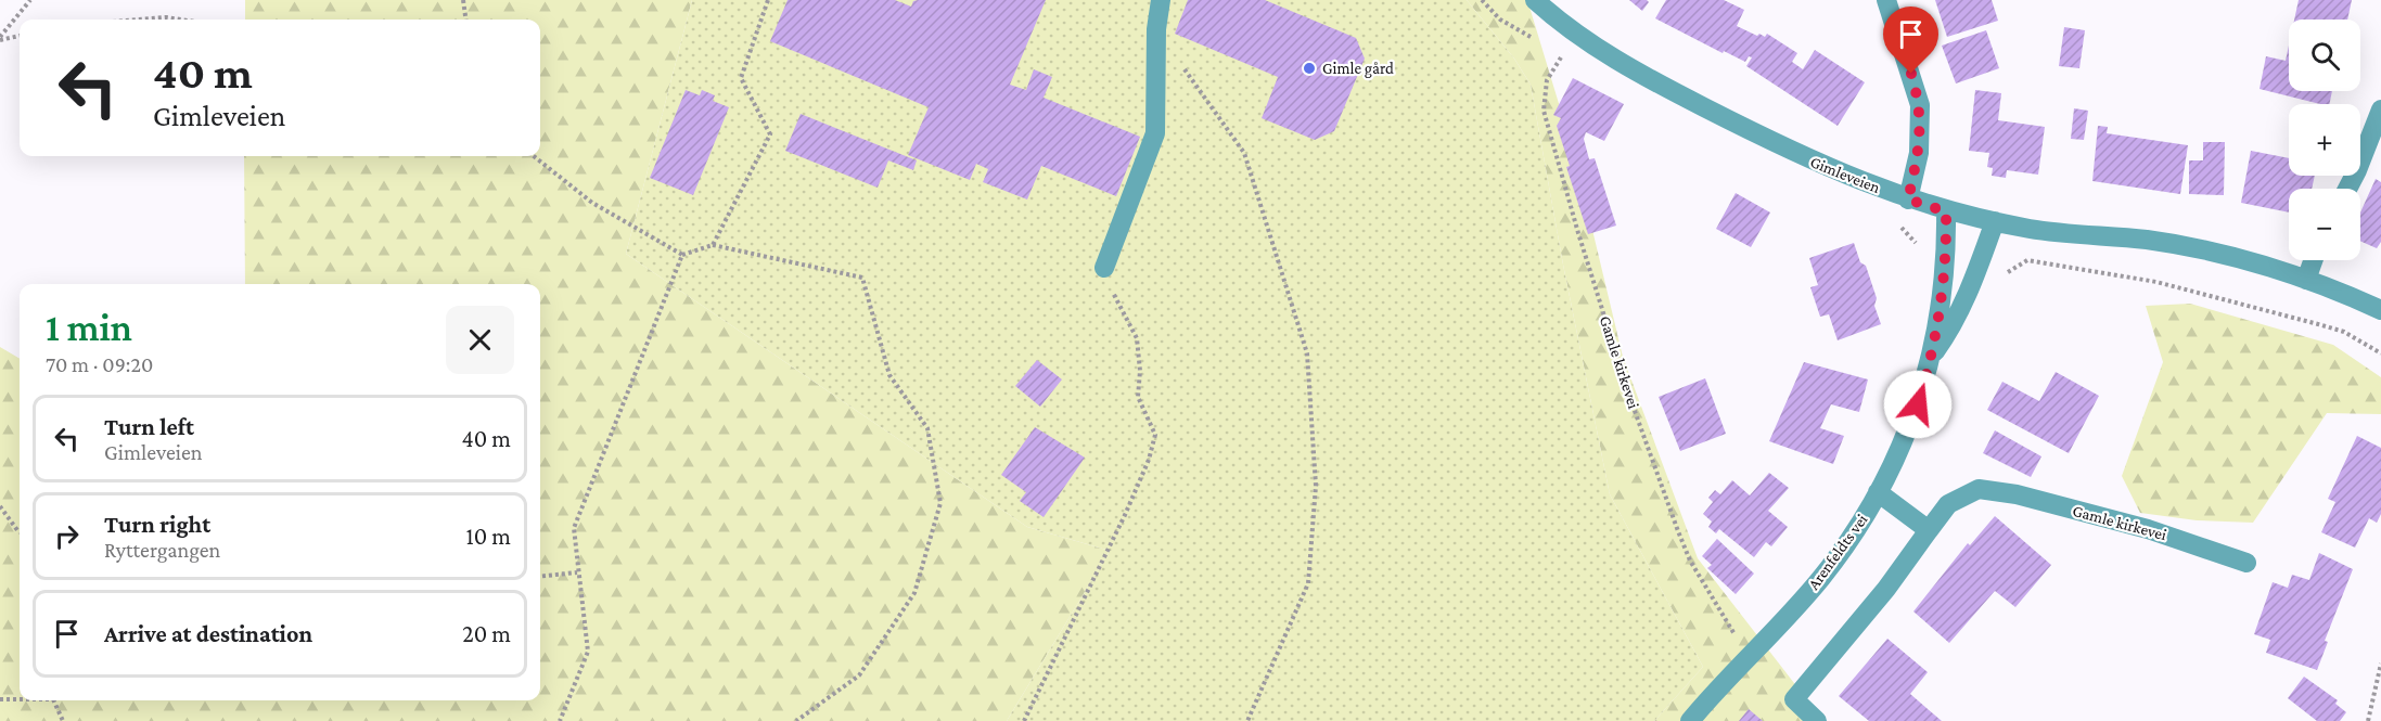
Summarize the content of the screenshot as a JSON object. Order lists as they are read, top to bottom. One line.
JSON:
{"streets":{"street":["Gimleveien","Gamle kirkevei","Arenfeldts vei"]},"crossings":[["Gimleveien","Arenfeldts vei"],["Gamle kirkevei","Arenfeldts vei"]],"places":["Gimle gård"],"page":{"map_buttons":["+","−"],"turn":["40 m","Gimleveien"],"heading":["1 min","70 m · 09:20"],"list":[{"name":"Turn left","note":"Gimleveien","value":"40 m"},{"name":"Turn right","note":"Ryttergangen","value":"10 m"},{"name":"Arrive at destination","value":"20 m"}]}}
